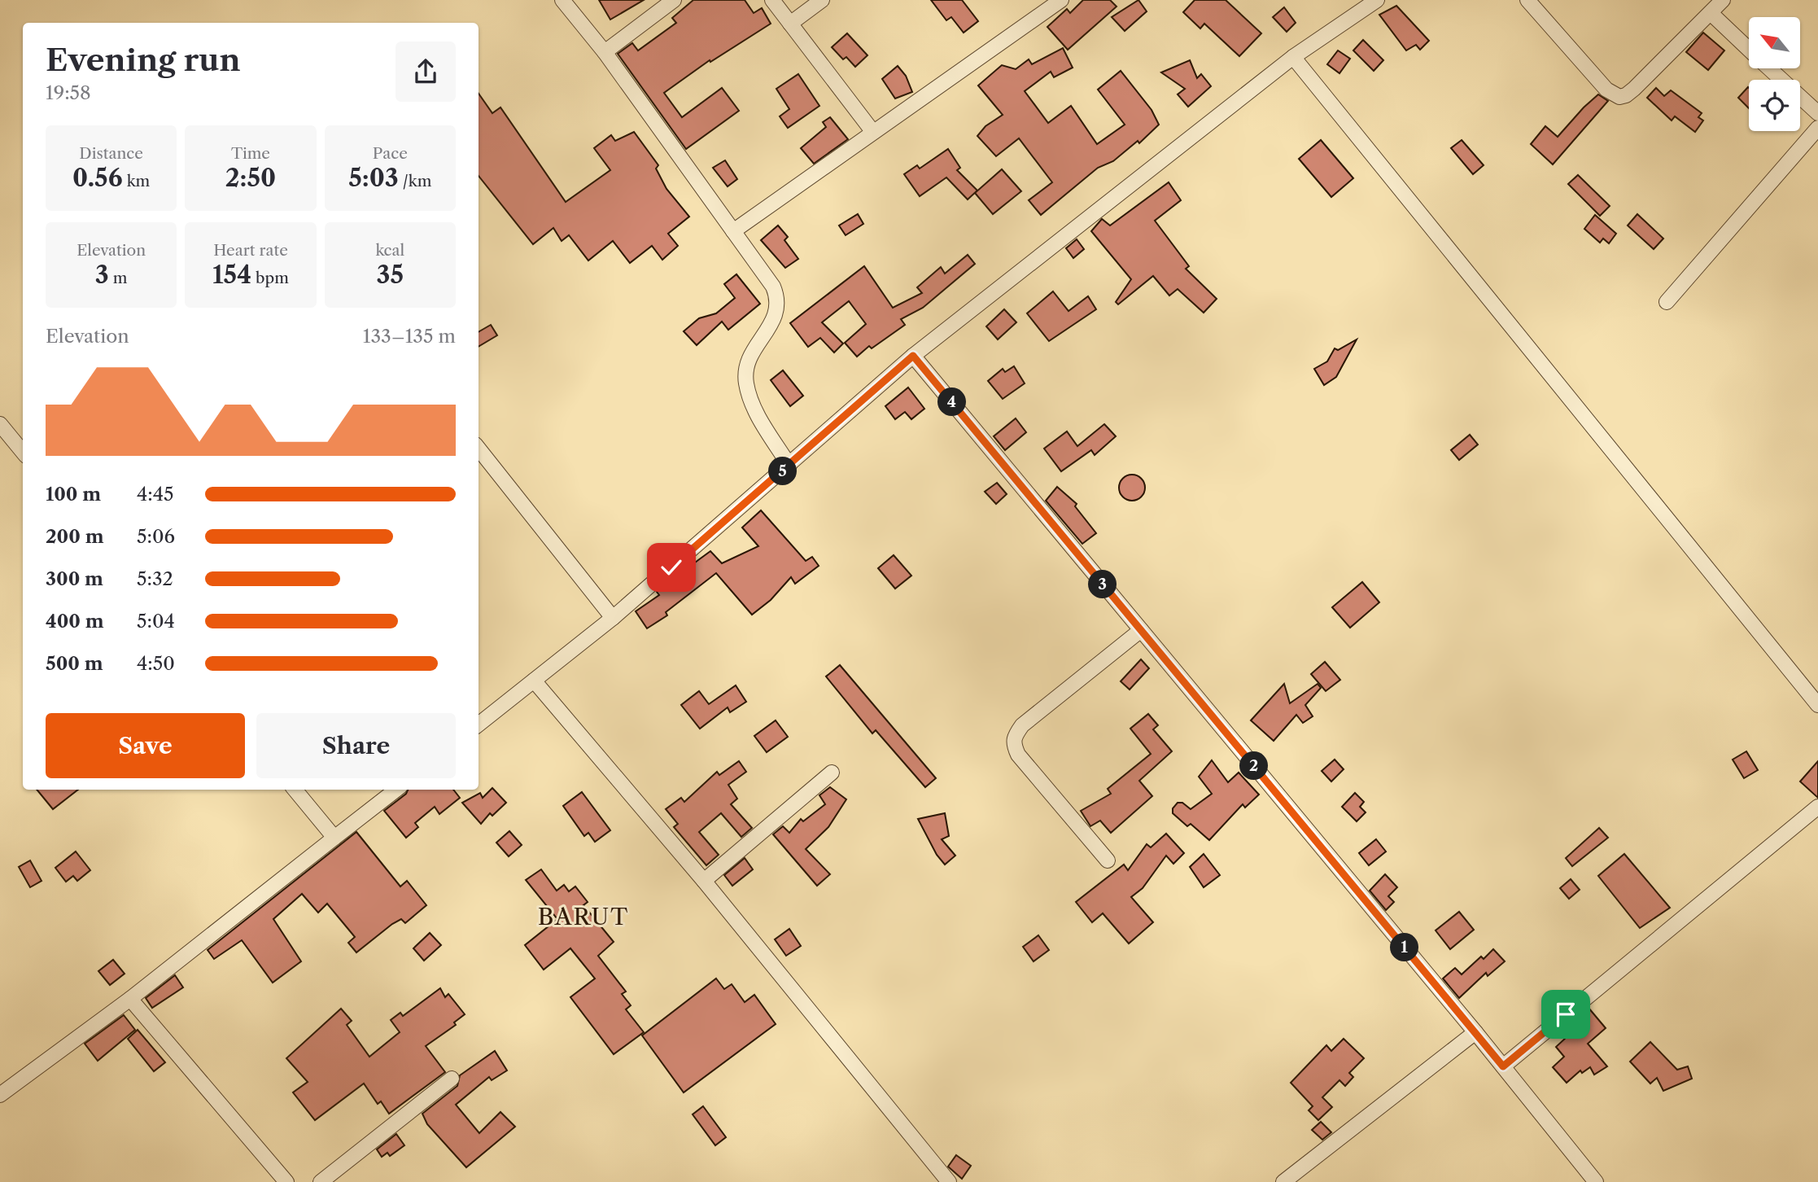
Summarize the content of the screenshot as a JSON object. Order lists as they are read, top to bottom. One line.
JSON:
{"districts":["BARUT"],"north":"top left","page":{"heading":["Evening run","19:58"],"stats":[["Distance","0.56 km"],["Time","2:50"],["Pace","5:03 /km"],["Elevation","3 m"],["Heart rate","154 bpm"],["kcal","35"]],"chart":["Elevation","133–135 m"],"pins":["4","5","3","2","1"],"list":[{"name":"100 m","note":"4:45"},{"name":"200 m","note":"5:06"},{"name":"300 m","note":"5:32"},{"name":"400 m","note":"5:04"},{"name":"500 m","note":"4:50"}],"buttons":["Save","Share"]}}
